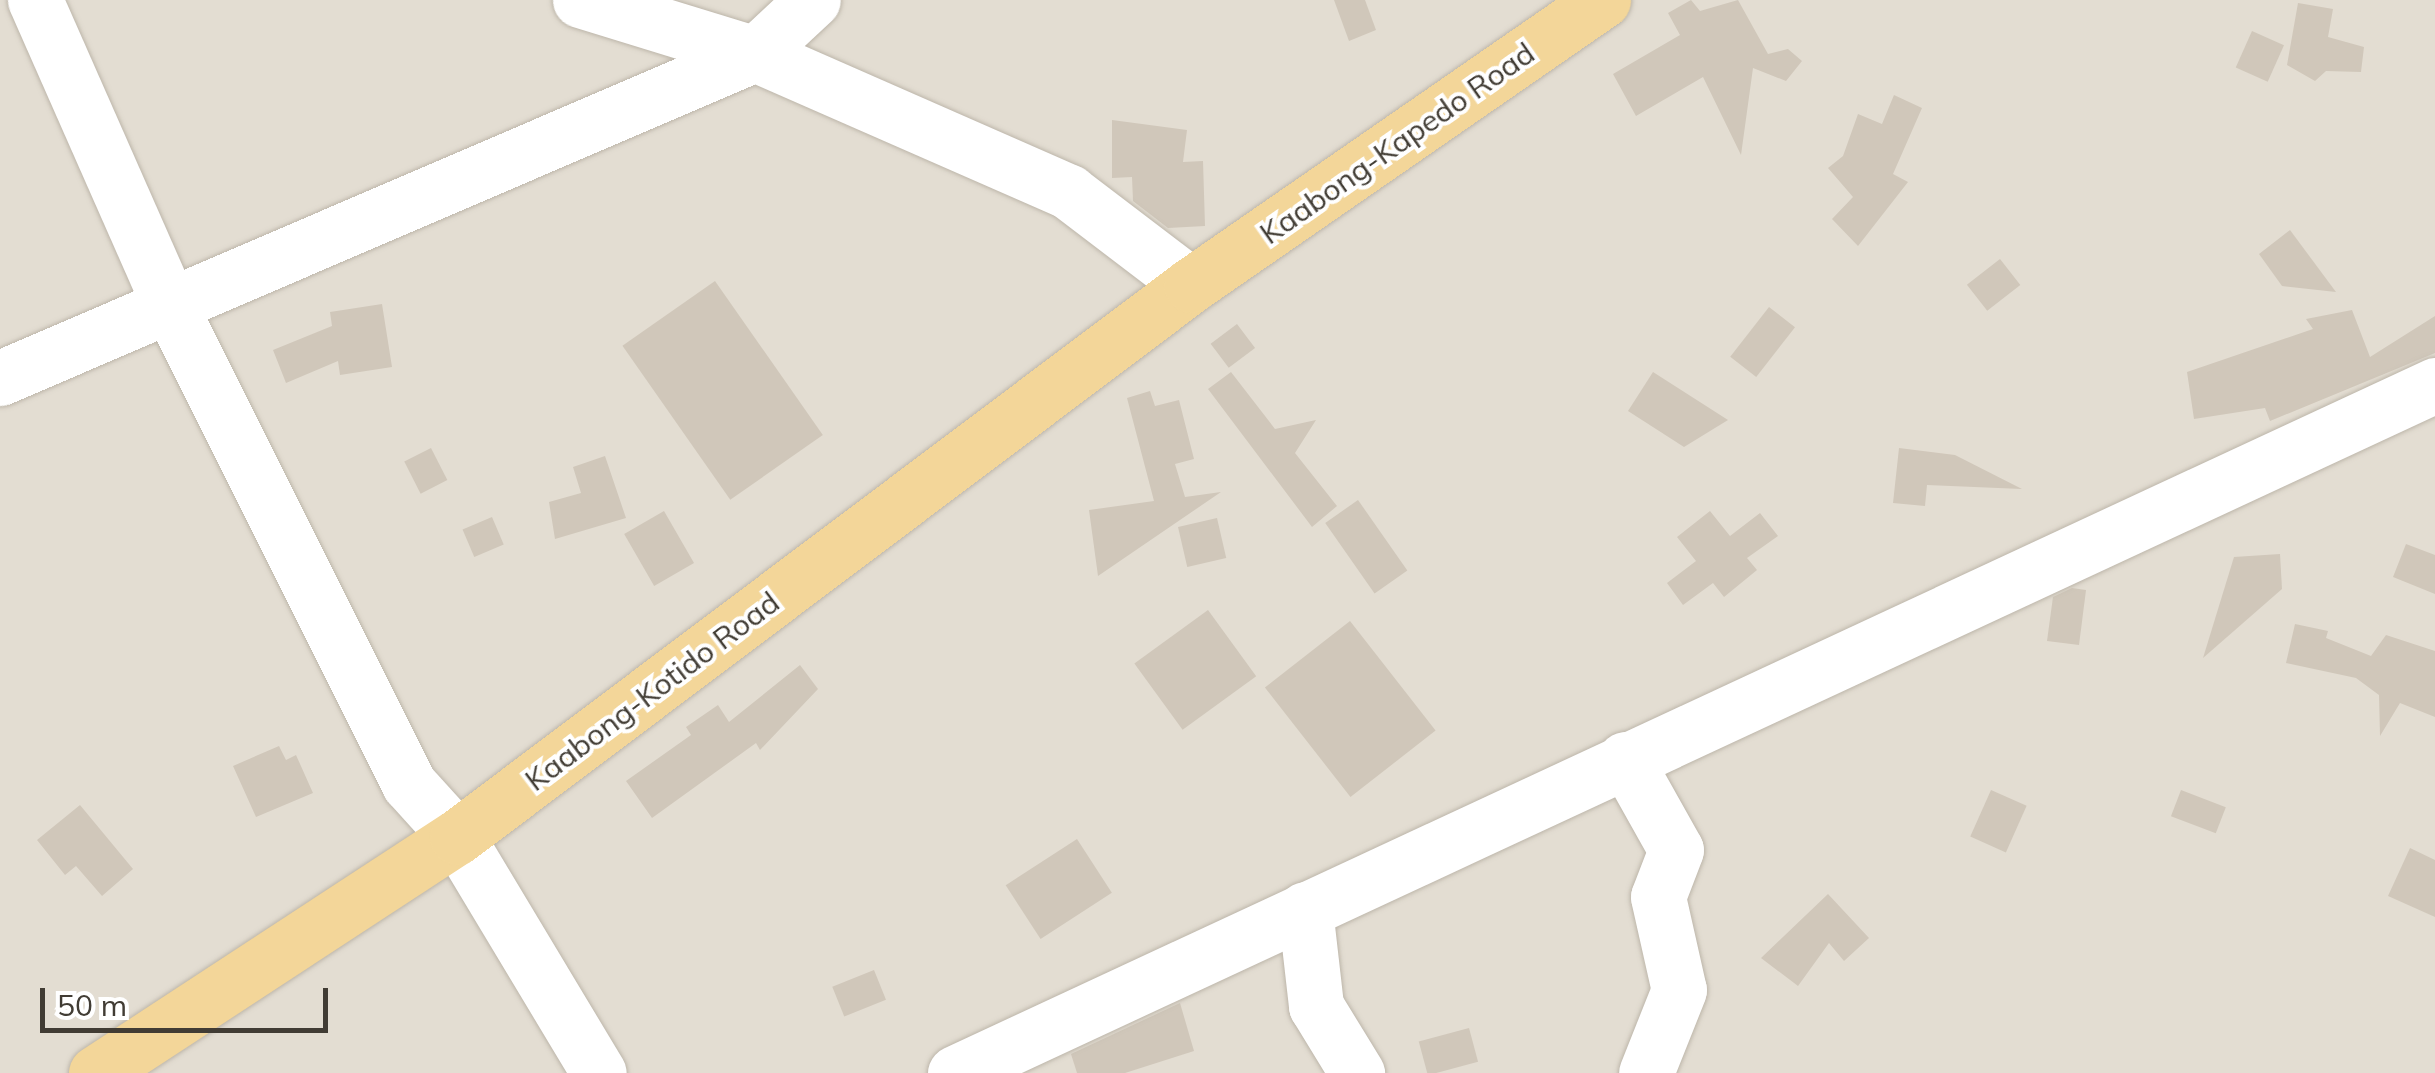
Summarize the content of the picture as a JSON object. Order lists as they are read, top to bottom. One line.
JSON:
{"streets":{"main road":["Kaabong-Kapedo Road","Kaabong-Kotido Road"]},"crossings":[["Kaabong-Kapedo Road","Kaabong-Kotido Road"]],"scale_bar":"50 m"}
